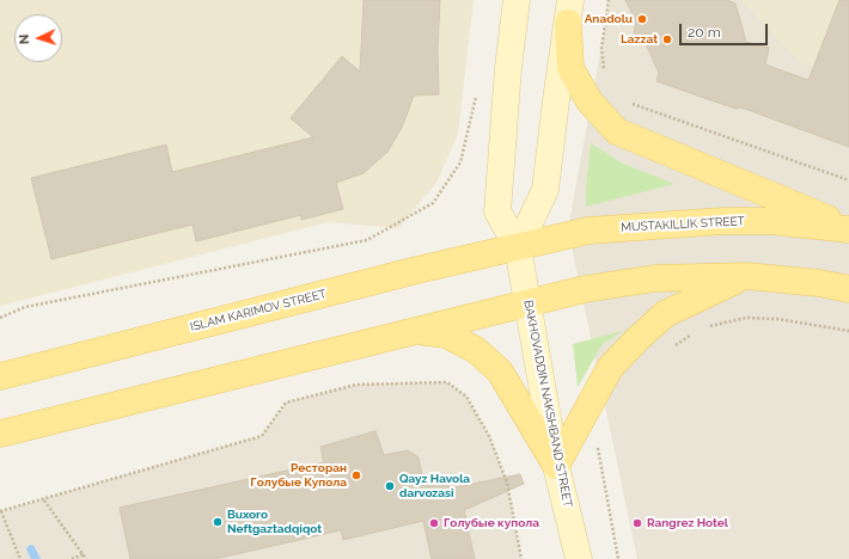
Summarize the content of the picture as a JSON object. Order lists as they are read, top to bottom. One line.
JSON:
{"streets":{"main road":["MUSTAKILLIK STREET","ISLAM KARIMOV STREET","BAKHOVADDIN NAKSHBAND STREET"]},"crossings":[["MUSTAKILLIK STREET","ISLAM KARIMOV STREET"],["MUSTAKILLIK STREET","BAKHOVADDIN NAKSHBAND STREET"],["ISLAM KARIMOV STREET","BAKHOVADDIN NAKSHBAND STREET"]],"places":["Anadolu","Lazzat","Ресторан Голубые Купола","Qayz Havola darvozasi","Buxoro Neftgaztadqiqot","Голубые купола","Rangrez Hotel"],"scale_bar":"20 m","north":"left"}
